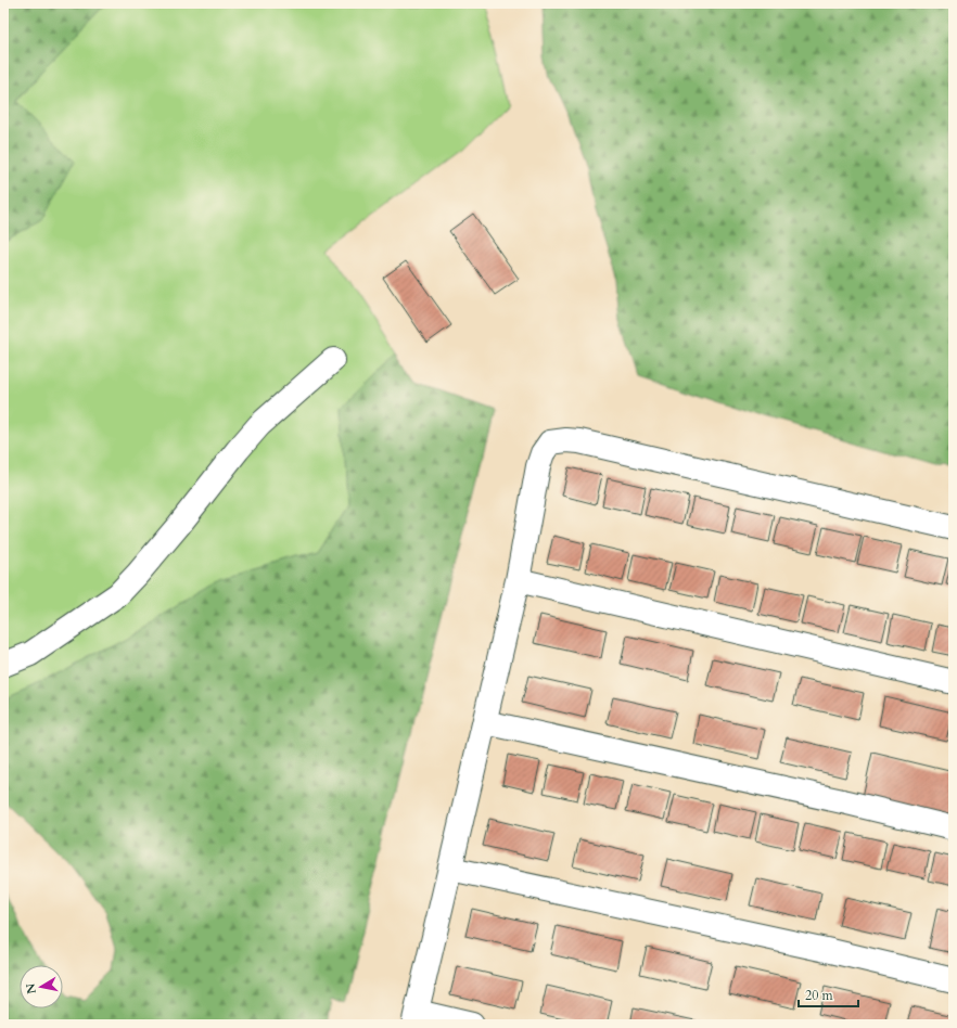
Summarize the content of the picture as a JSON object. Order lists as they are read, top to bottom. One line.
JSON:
{"scale_bar":"20 m","north":"left"}
